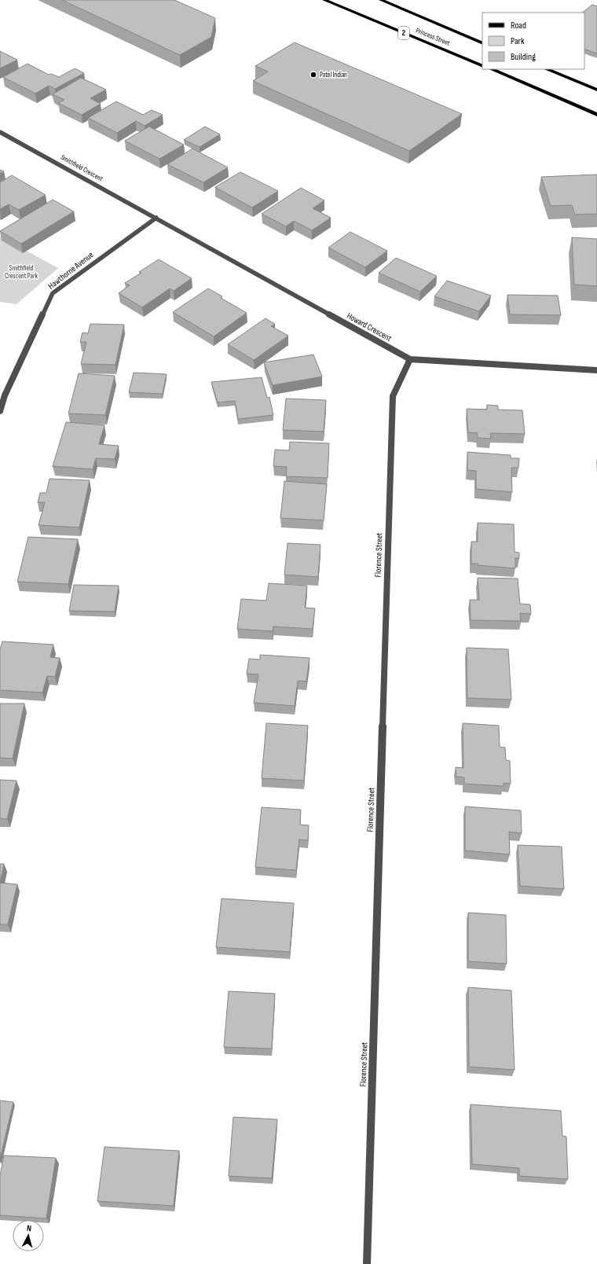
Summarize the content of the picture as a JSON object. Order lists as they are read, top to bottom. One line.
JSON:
{"streets":{"main road":["2","Princess Street"],"street":["Smithfield Crescent","Hawthorne Avenue","Howard Crescent","Florence Street"]},"crossings":[["Smithfield Crescent","Hawthorne Avenue"],["Smithfield Crescent","Howard Crescent"],["Hawthorne Avenue","Howard Crescent"],["Howard Crescent","Florence Street"]],"parks":["Smithfield Crescent Park"],"places":["Patel Indian"],"legend":["Road","Park","Building"],"north":"top"}
